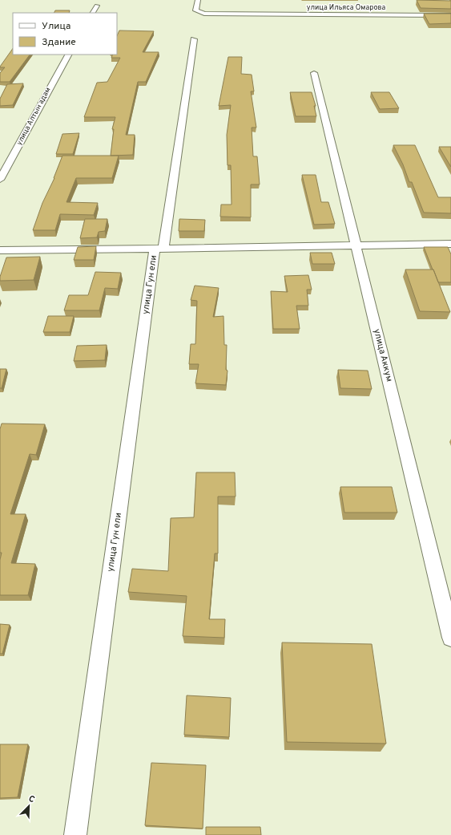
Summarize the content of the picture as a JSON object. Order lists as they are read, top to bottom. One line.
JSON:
{"streets":{"street":["улица Ильяса Омарова","улица Алтын адам","улица Гун ели","улица Аккум"]},"legend":["Улица","Здание"],"north":"top right"}
